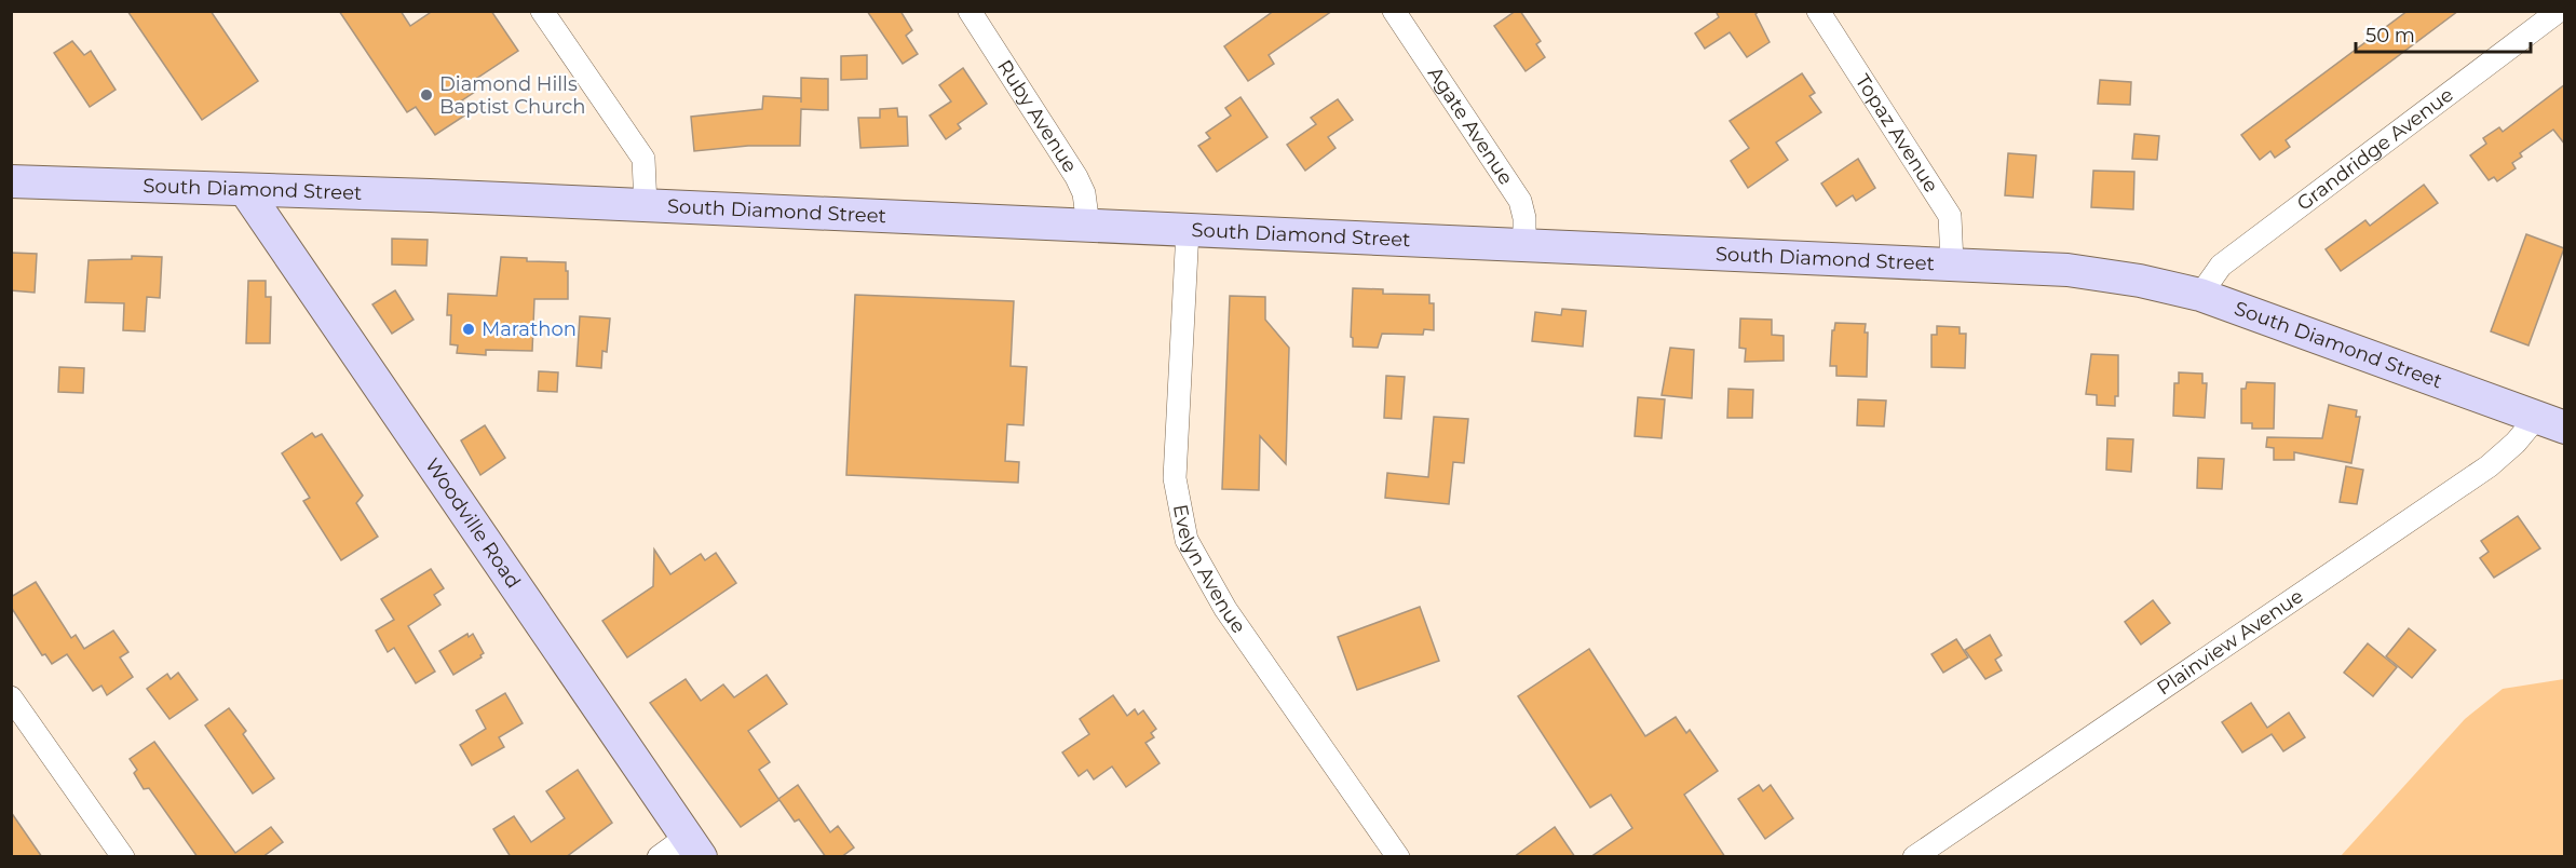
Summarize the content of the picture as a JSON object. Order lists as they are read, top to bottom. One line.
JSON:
{"streets":{"street":["Ruby Avenue","Agate Avenue","Topaz Avenue","Grandridge Avenue","South Diamond Street","Woodville Road","Evelyn Avenue","Plainview Avenue"]},"crossings":[["Ruby Avenue","South Diamond Street"],["Agate Avenue","South Diamond Street"],["Topaz Avenue","South Diamond Street"],["Grandridge Avenue","South Diamond Street"],["South Diamond Street","Woodville Road"],["South Diamond Street","Evelyn Avenue"],["South Diamond Street","Plainview Avenue"]],"places":["Diamond Hills Baptist Church","Marathon"],"scale_bar":"50 m"}
